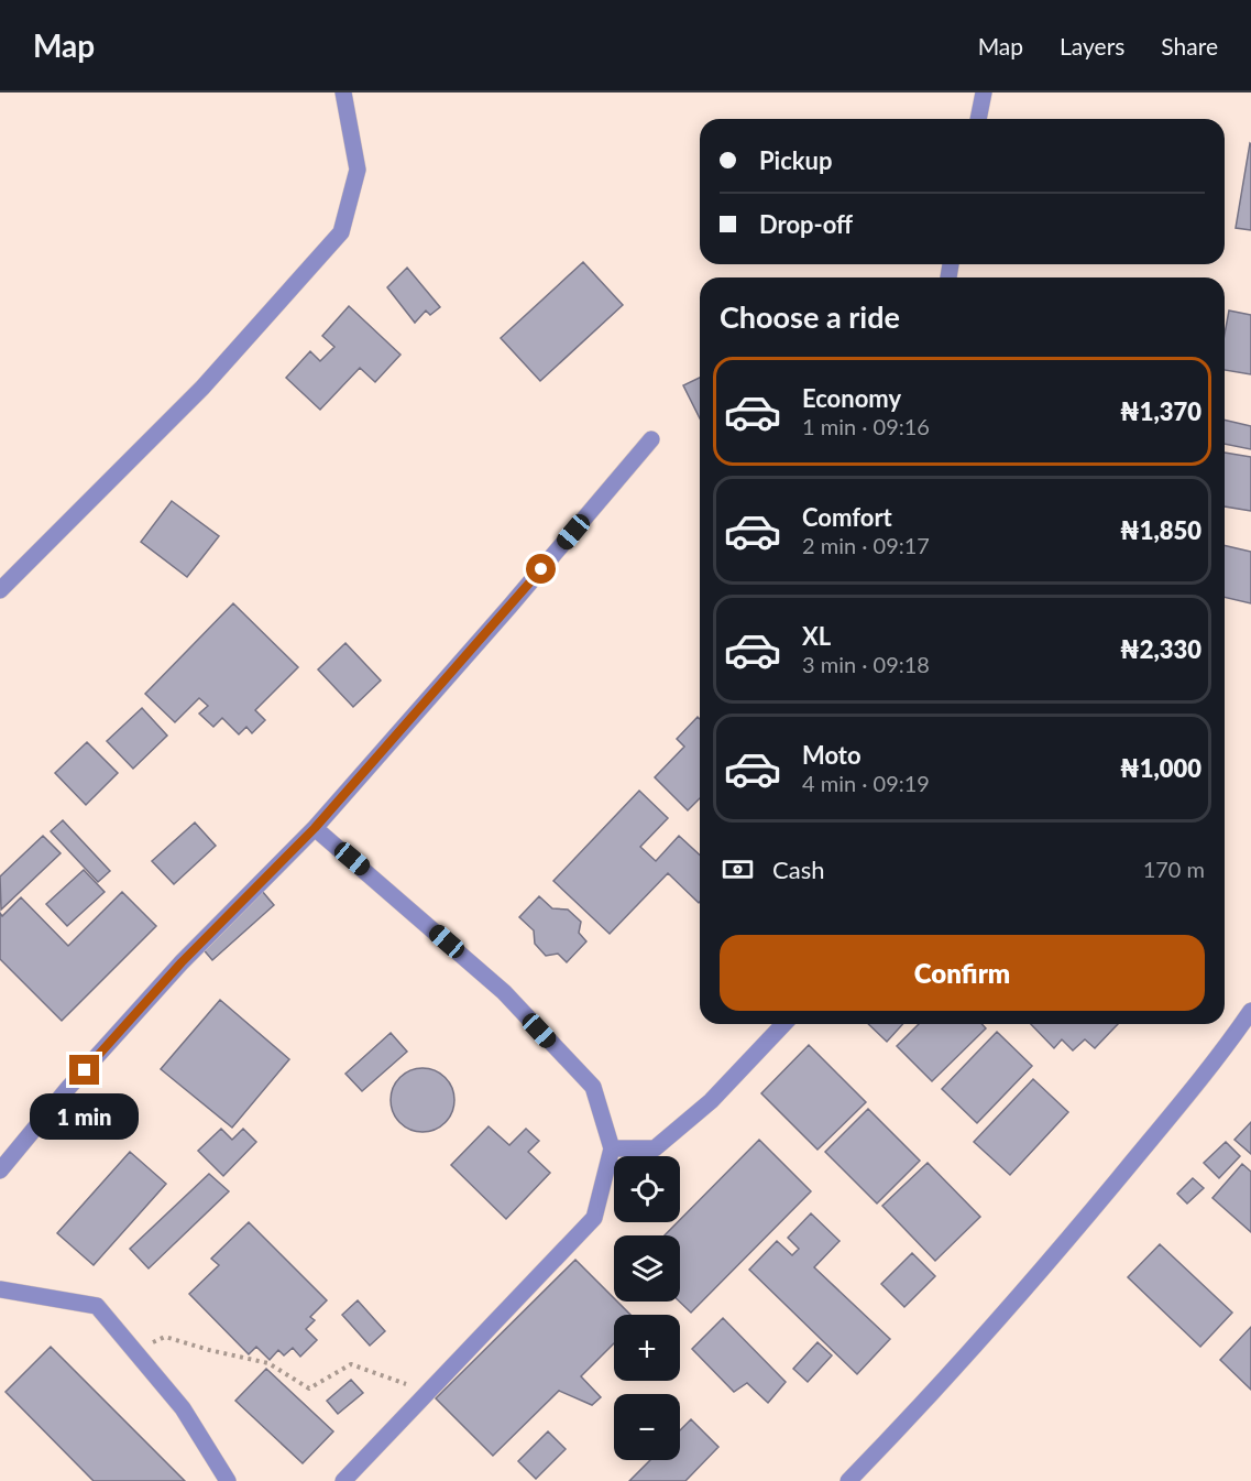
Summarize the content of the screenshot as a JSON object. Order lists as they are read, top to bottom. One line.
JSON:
{"page":{"header":"Map","nav":["Map","Layers","Share"],"banner":["Pickup","Drop-off"],"heading":"Choose a ride","list":[{"name":"Economy","note":"1 min · 09:16","value":"₦1,370"},{"name":"Comfort","note":"2 min · 09:17","value":"₦1,850"},{"name":"XL","note":"3 min · 09:18","value":"₦2,330"},{"name":"Moto","note":"4 min · 09:19","value":"₦1,000"}],"pay":["Cash","170 m"],"buttons":"Confirm","bubble":"1 min","map_buttons":["+","−"]}}
